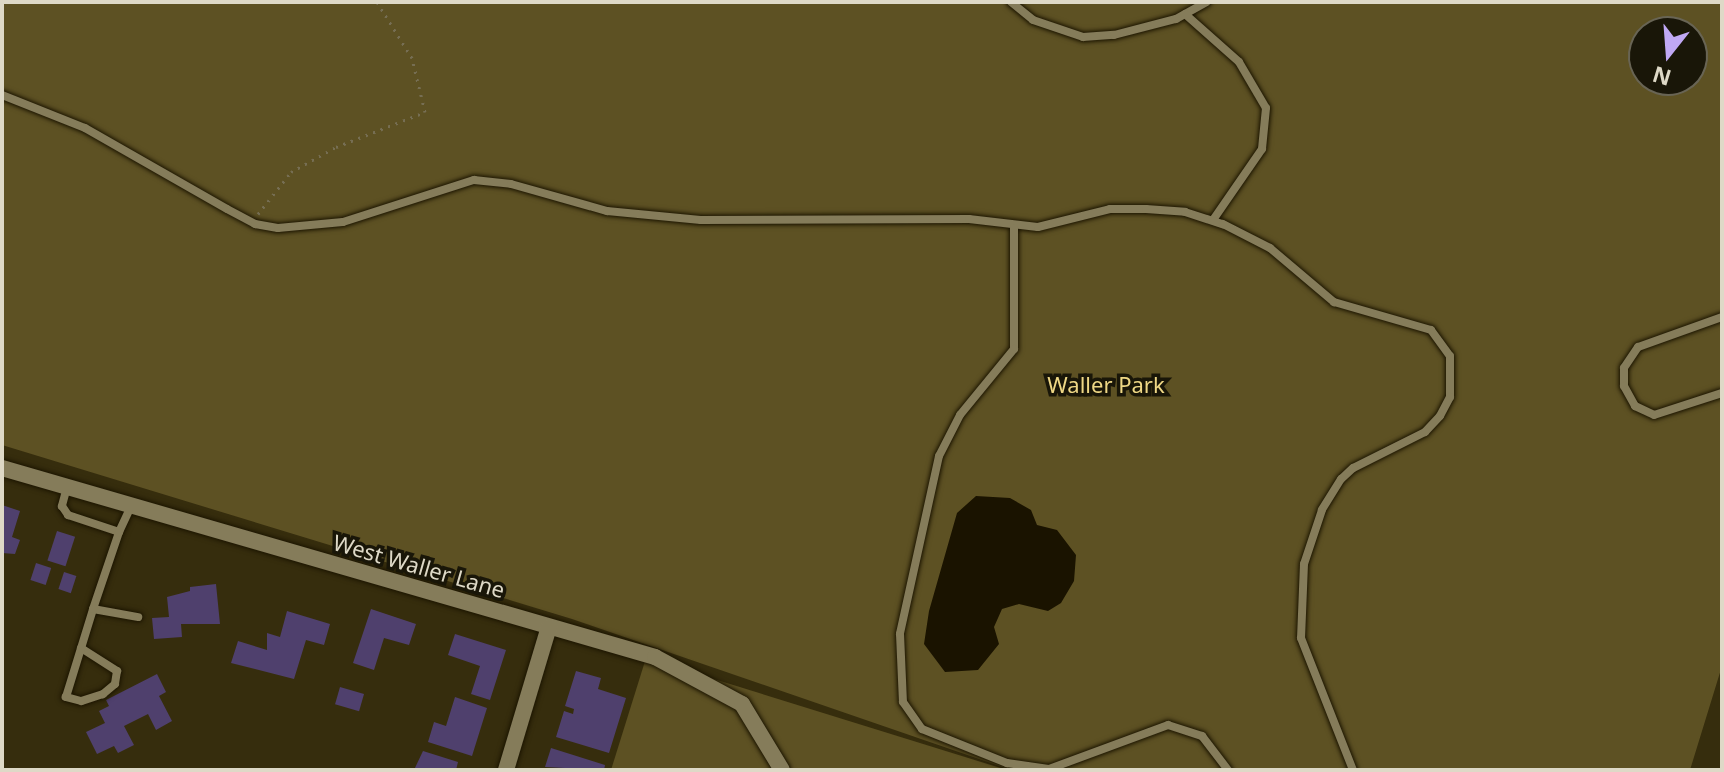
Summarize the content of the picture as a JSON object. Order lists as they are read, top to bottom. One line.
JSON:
{"streets":{"street":["West Waller Lane"]},"parks":["Waller Park"],"north":"bottom"}
